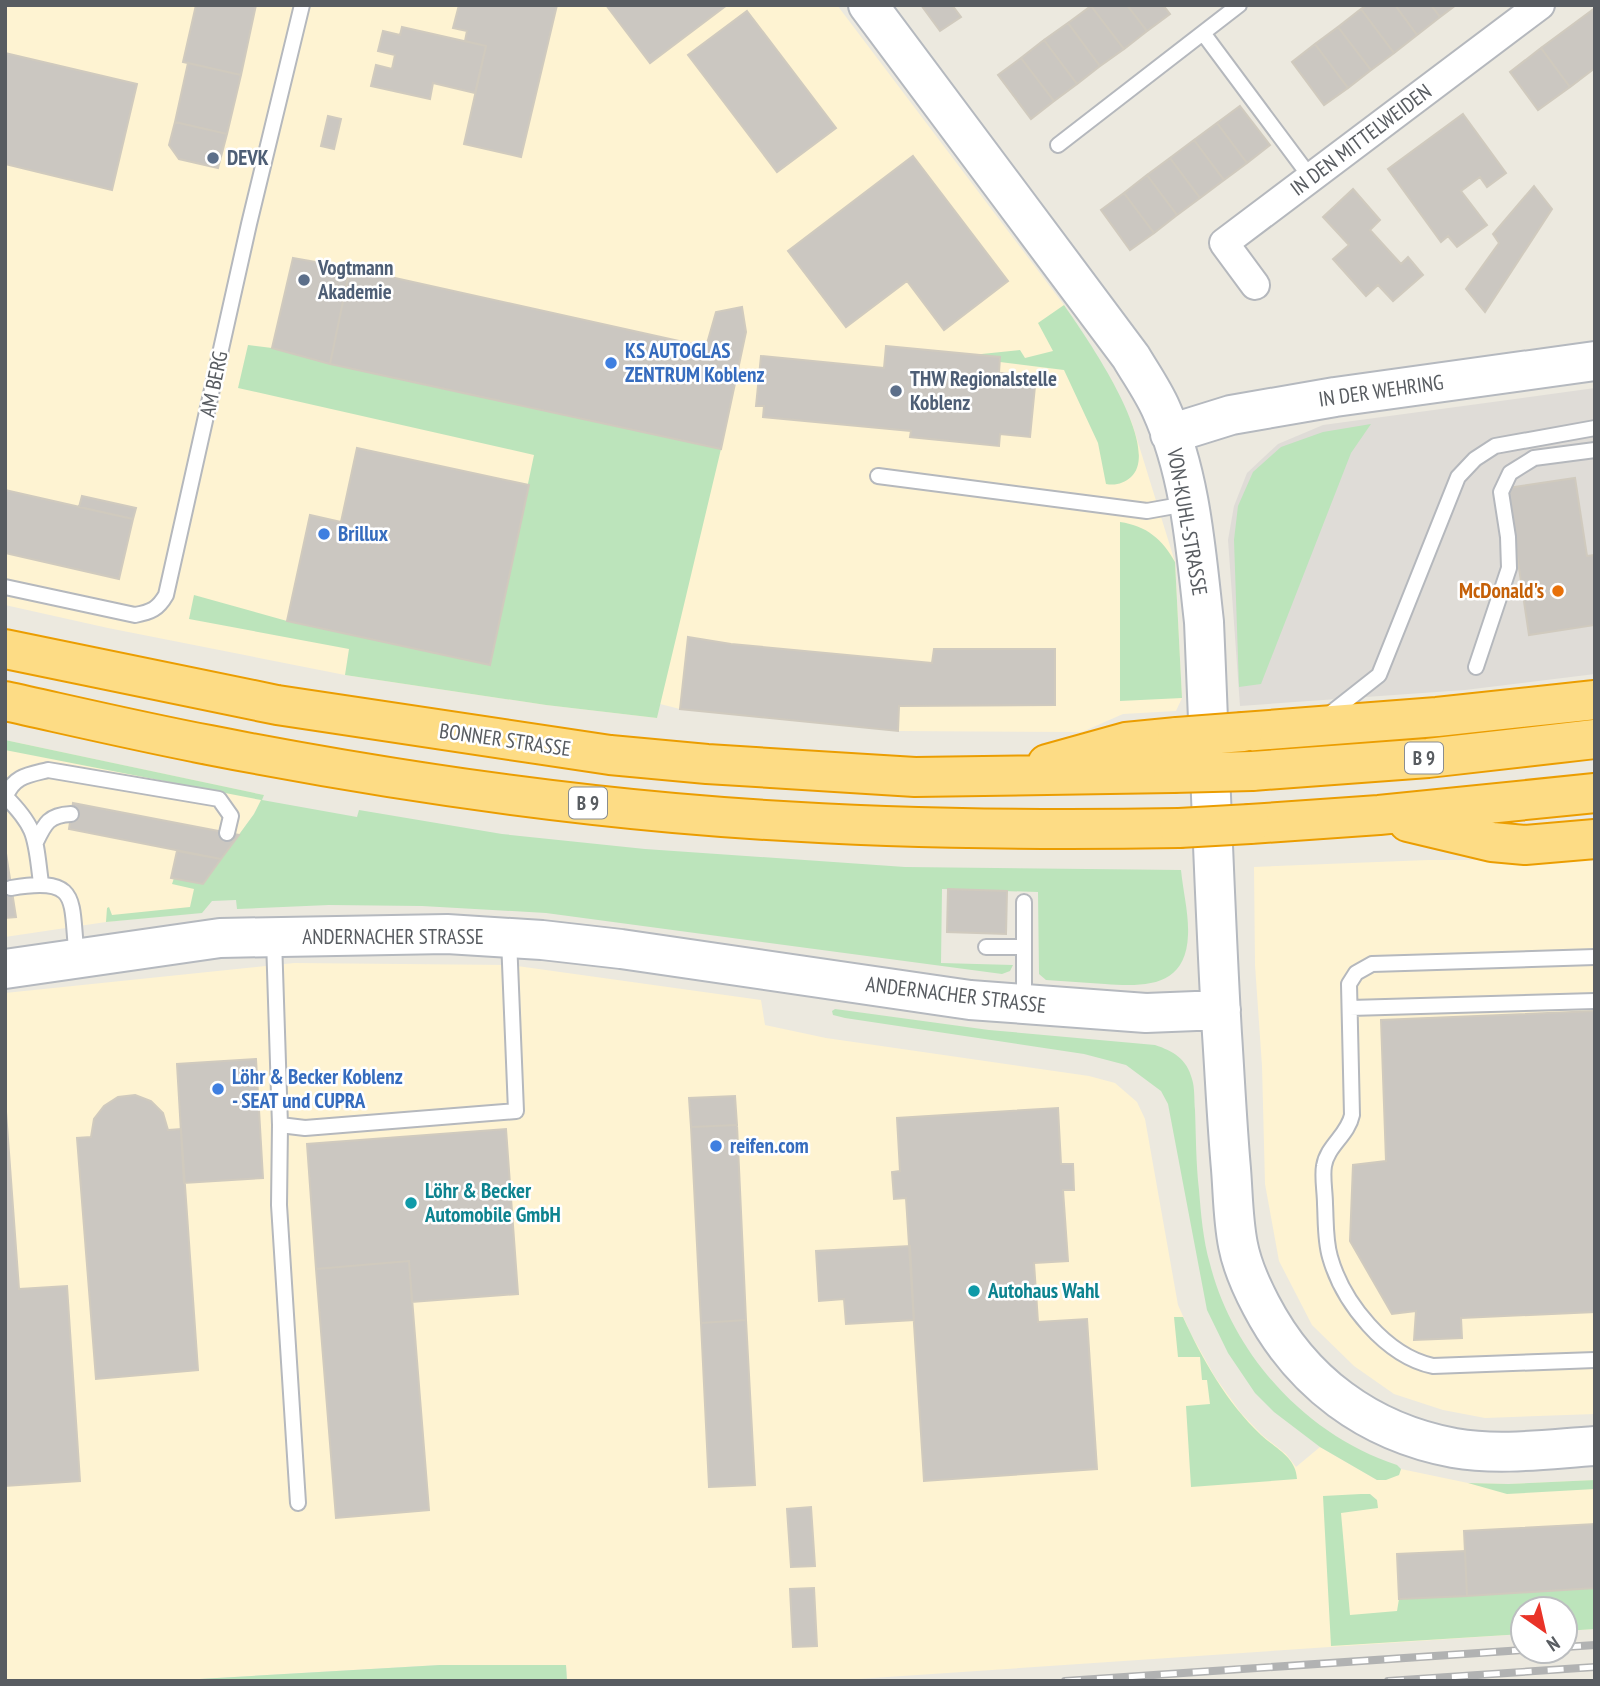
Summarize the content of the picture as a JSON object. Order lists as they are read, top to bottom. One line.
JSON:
{"streets":{"highway":["BONNER STRASSE","B 9"],"street":["IN DEN MITTELWEIDEN","IN DER WEHRING","VON-KUHL-STRASSE","ANDERNACHER STRASSE"],"lane":["AM BERG"]},"crossings":[["IN DER WEHRING","VON-KUHL-STRASSE"],["VON-KUHL-STRASSE","ANDERNACHER STRASSE"],["BONNER STRASSE","B 9"]],"places":["DEVK","Vogtmann Akademie","KS AUTOGLAS ZENTRUM Koblenz","THW Regionalstelle Koblenz","Brillux","McDonald's","Löhr & Becker Koblenz - SEAT und CUPRA","reifen.com","Löhr & Becker Automobile GmbH","Autohaus Wahl"],"north":"bottom right"}
